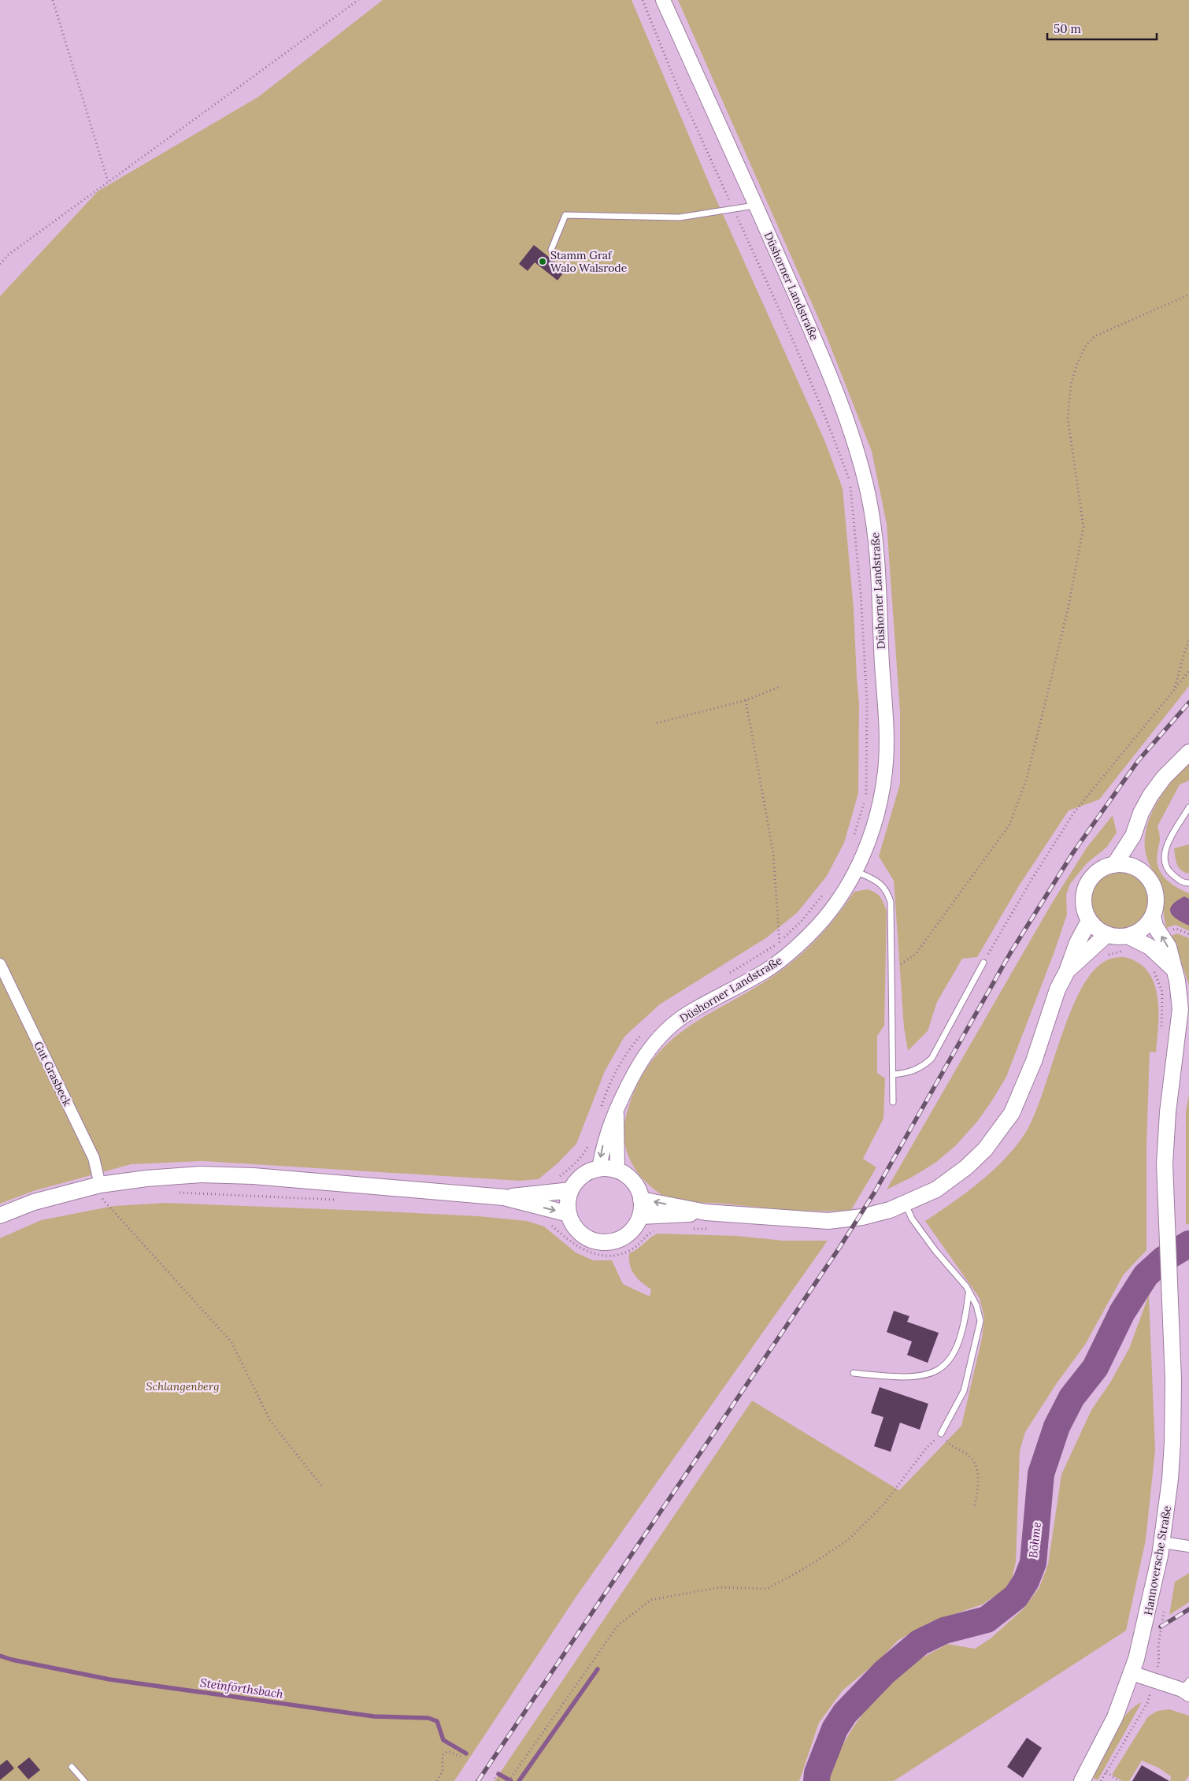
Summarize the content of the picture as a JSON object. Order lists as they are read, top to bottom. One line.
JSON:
{"streets":{"main road":["Hannoversche Straße"],"street":["Düshorner Landstraße","Gut Grasbeck"]},"water":["Böhme","Steinförthsbach"],"parks":["Schlangenberg"],"places":["Stamm Graf Walo Walsrode"],"scale_bar":"50 m"}
